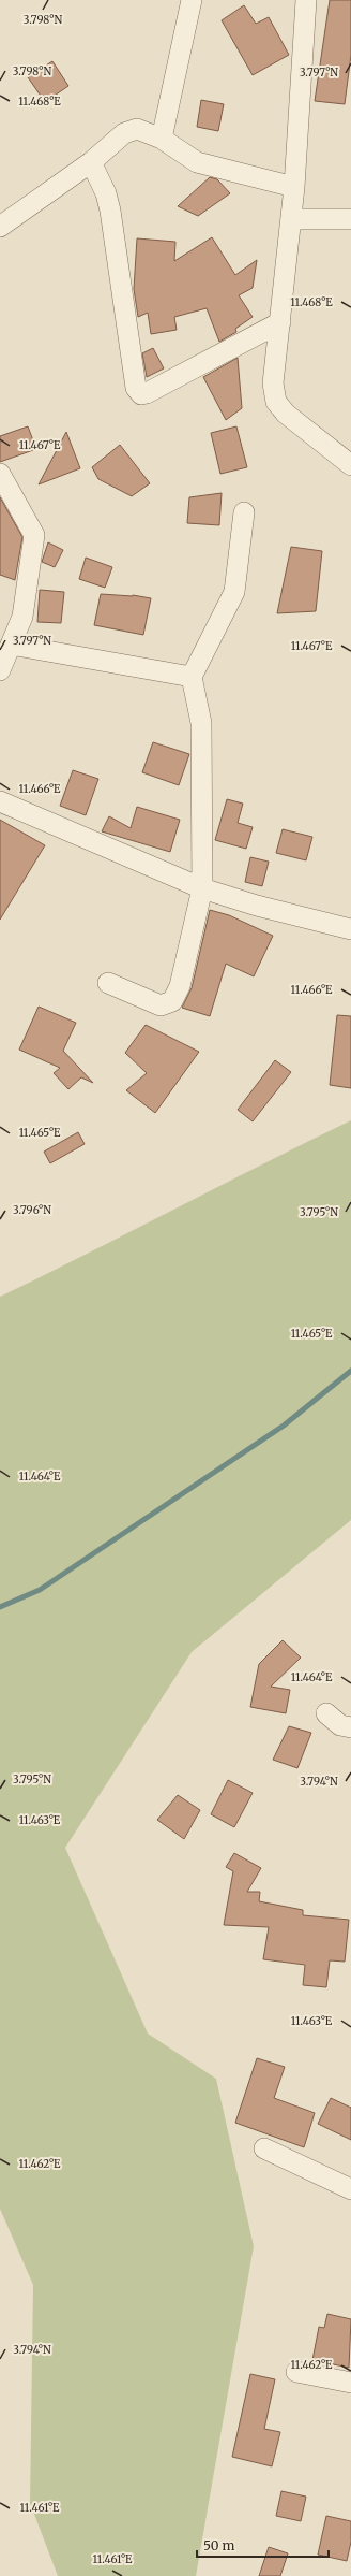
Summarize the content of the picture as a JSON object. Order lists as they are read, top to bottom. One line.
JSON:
{"scale_bar":"50 m","coordinates":["3.798°N","3.797°N","11.468°E","11.467°E","11.466°E","11.465°E","3.796°N","3.795°N","11.464°E","3.794°N","11.463°E","11.462°E","11.461°E"]}
